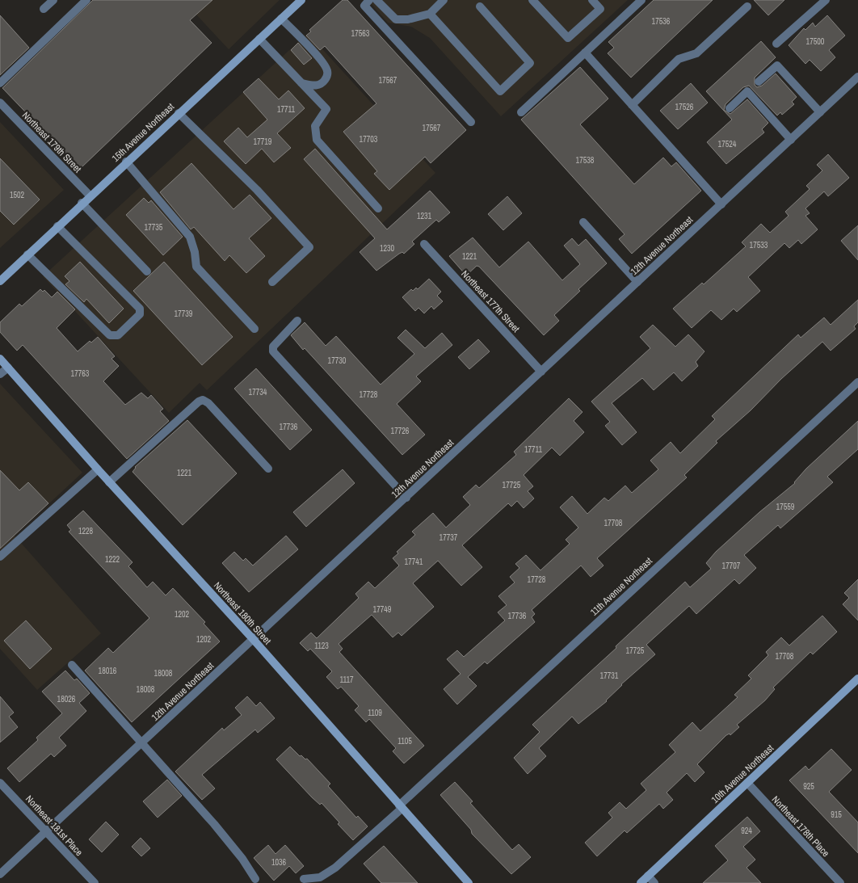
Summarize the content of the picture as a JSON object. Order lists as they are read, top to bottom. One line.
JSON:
{"streets":{"street":["15th Avenue Northeast","Northeast 179th Street","12th Avenue Northeast","Northeast 177th Street","11th Avenue Northeast","Northeast 180th Street","10th Avenue Northeast","Northeast 181st Place","Northeast 178th Place"]},"crossings":[["15th Avenue Northeast","Northeast 179th Street"],["12th Avenue Northeast","Northeast 177th Street"],["12th Avenue Northeast","Northeast 180th Street"],["12th Avenue Northeast","Northeast 181st Place"],["11th Avenue Northeast","Northeast 180th Street"],["10th Avenue Northeast","Northeast 178th Place"]],"house_numbers":["17536","17563","17500","17567","17526","17711","17567","17703","17719","17524","17538","1502","1231","17735","17533","1230","1221","17739","17730","17763","17734","17728","17736","17726","17711","1221","17725","17559","17708","1228","17737","1222","17741","17707","17728","17749","1202","17736","1202","1123","17725","17708","18016","18008","17731","1117","18008","18026","1109","1105","925","915","924","1036"]}
